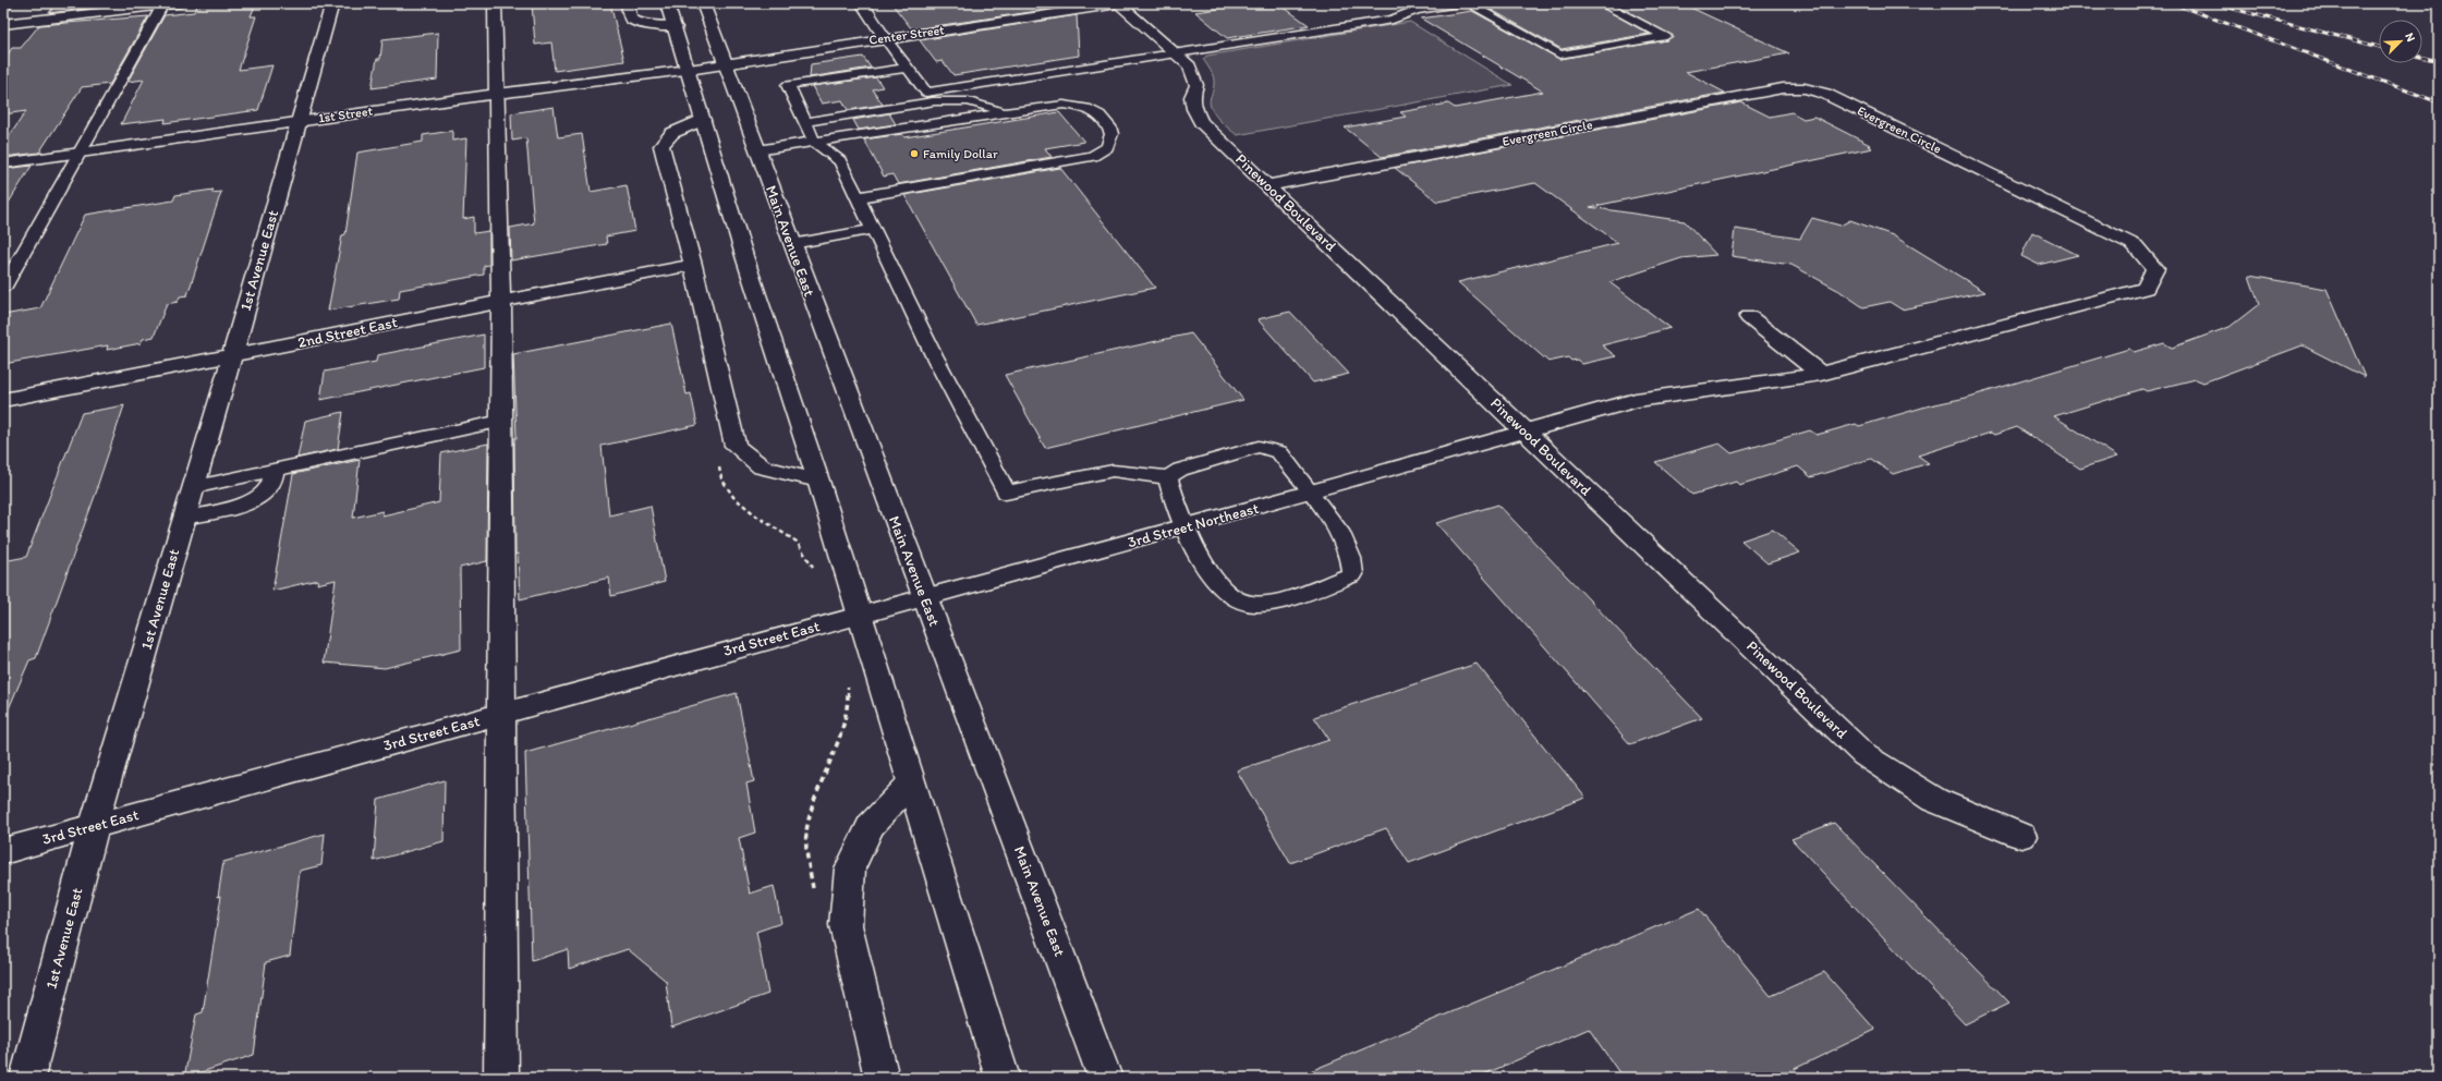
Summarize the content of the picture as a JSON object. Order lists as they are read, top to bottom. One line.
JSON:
{"streets":{"street":["Center Street","1st Street","Evergreen Circle","Pinewood Boulevard","Main Avenue East","1st Avenue East","2nd Street East","3rd Street Northeast","3rd Street East"]},"crossings":[["Center Street","1st Street"],["Center Street","Pinewood Boulevard"],["Center Street","Main Avenue East"],["1st Street","1st Avenue East"],["Evergreen Circle","Pinewood Boulevard"],["Evergreen Circle","3rd Street Northeast"],["Pinewood Boulevard","3rd Street Northeast"],["Main Avenue East","3rd Street Northeast"],["1st Avenue East","2nd Street East"],["1st Avenue East","3rd Street East"],["3rd Street Northeast","3rd Street East"]],"places":["Family Dollar"],"north":"top right"}
